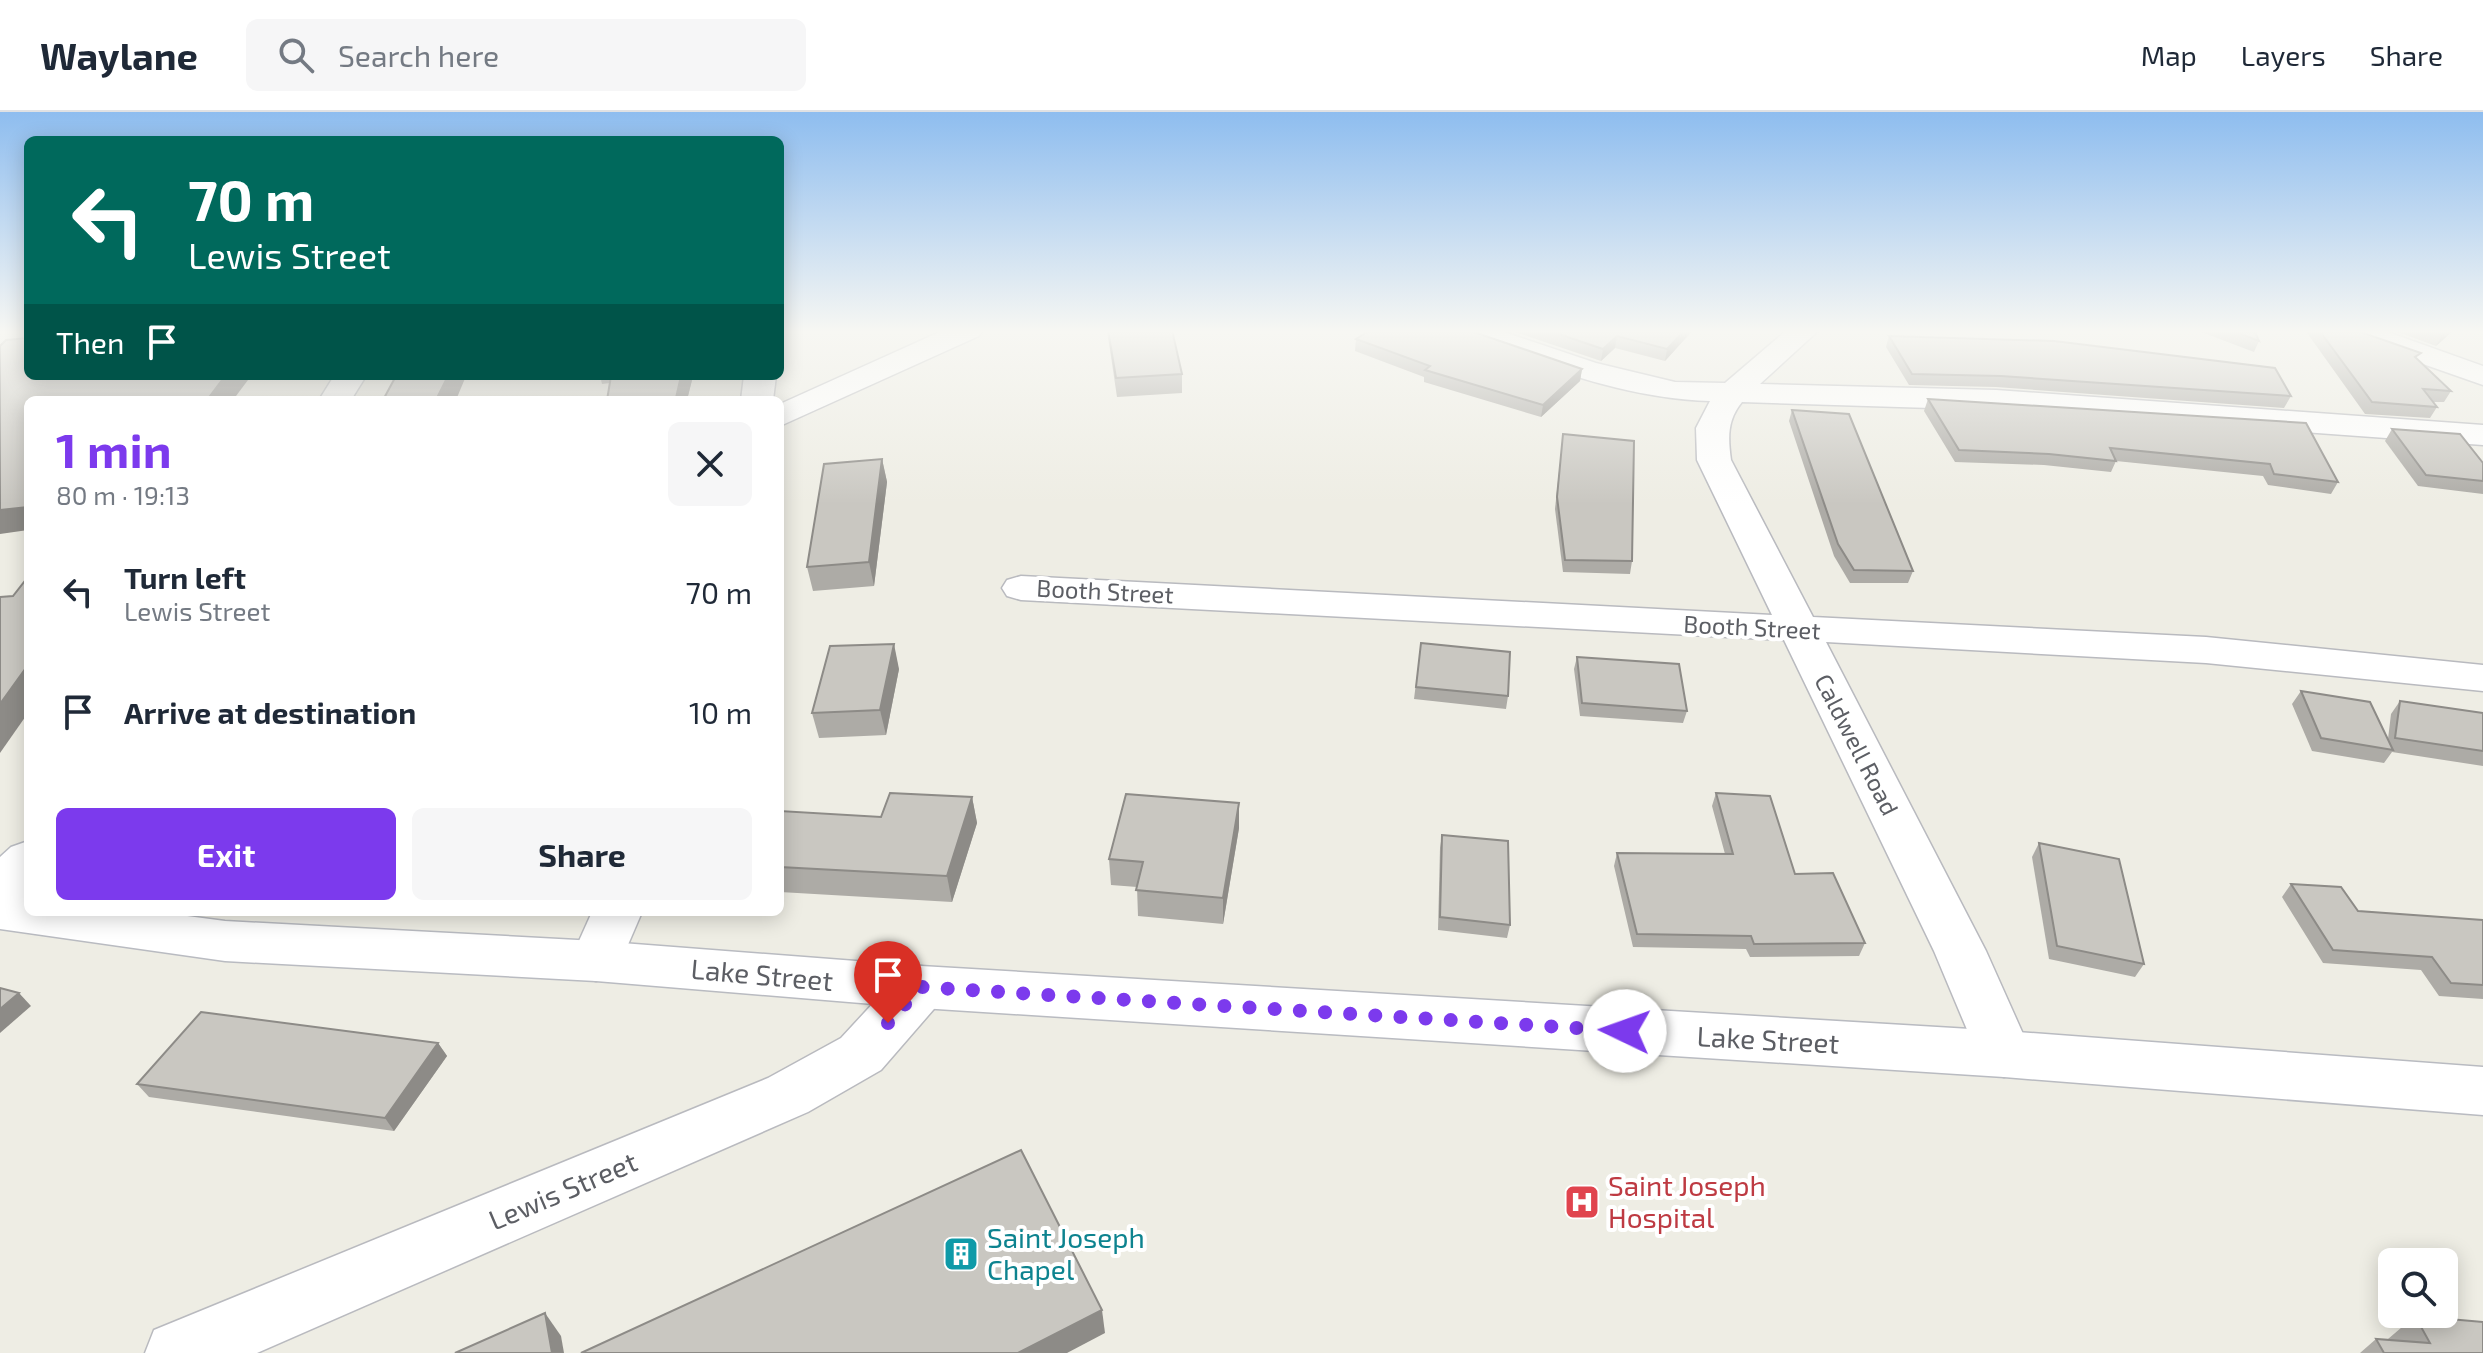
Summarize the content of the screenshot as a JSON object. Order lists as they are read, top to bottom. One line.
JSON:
{"streets":{"street":["Booth Street","Caldwell Road","Lake Street","Lewis Street"]},"crossings":[["Booth Street","Caldwell Road"],["Caldwell Road","Lake Street"],["Lake Street","Lewis Street"]],"places":{"hospital":["Saint Joseph Hospital"],"building":["Saint Joseph Chapel"]},"page":{"header":"Waylane","search":"Search here","nav":["Map","Layers","Share"],"turn":["70 m","Lewis Street"],"then":"Then","heading":["1 min","80 m · 19:13"],"list":[{"name":"Turn left","note":"Lewis Street","value":"70 m"},{"name":"Arrive at destination","value":"10 m"}],"buttons":["Exit","Share"]}}
